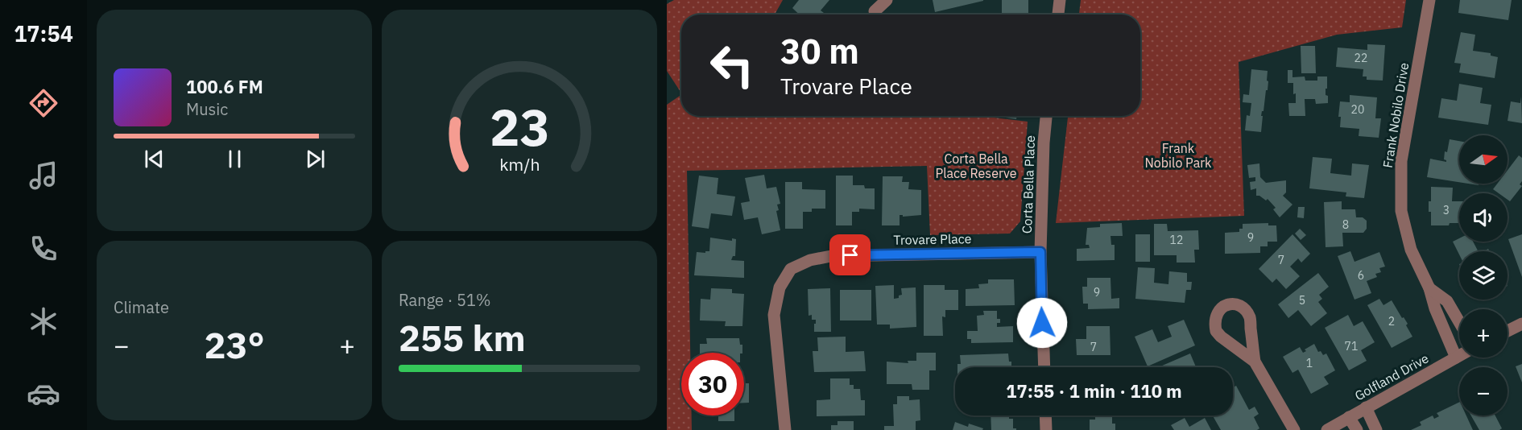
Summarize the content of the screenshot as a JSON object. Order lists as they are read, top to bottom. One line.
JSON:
{"streets":{"street":["Frank Nobilo Drive","Corta Bella Place","Trovare Place","Golfland Drive"]},"crossings":[["Frank Nobilo Drive","Golfland Drive"],["Corta Bella Place","Trovare Place"]],"parks":["Frank Nobilo Park","Corta Bella Place Reserve"],"house_numbers":["22","20","3","8","9","12","7","6","9","5","2","71","7","1"],"north":"right","page":{"tabs":"17:54","turn":["30 m","Trovare Place"],"song":["100.6 FM","Music"],"map_buttons":["+","−"],"tile":["Climate",["Range · 51%","255 km"]],"heat":["−","23°","+"],"limit":"30","trip":"17:55 · 1 min · 110 m","gauge":["23","km/h"]}}
